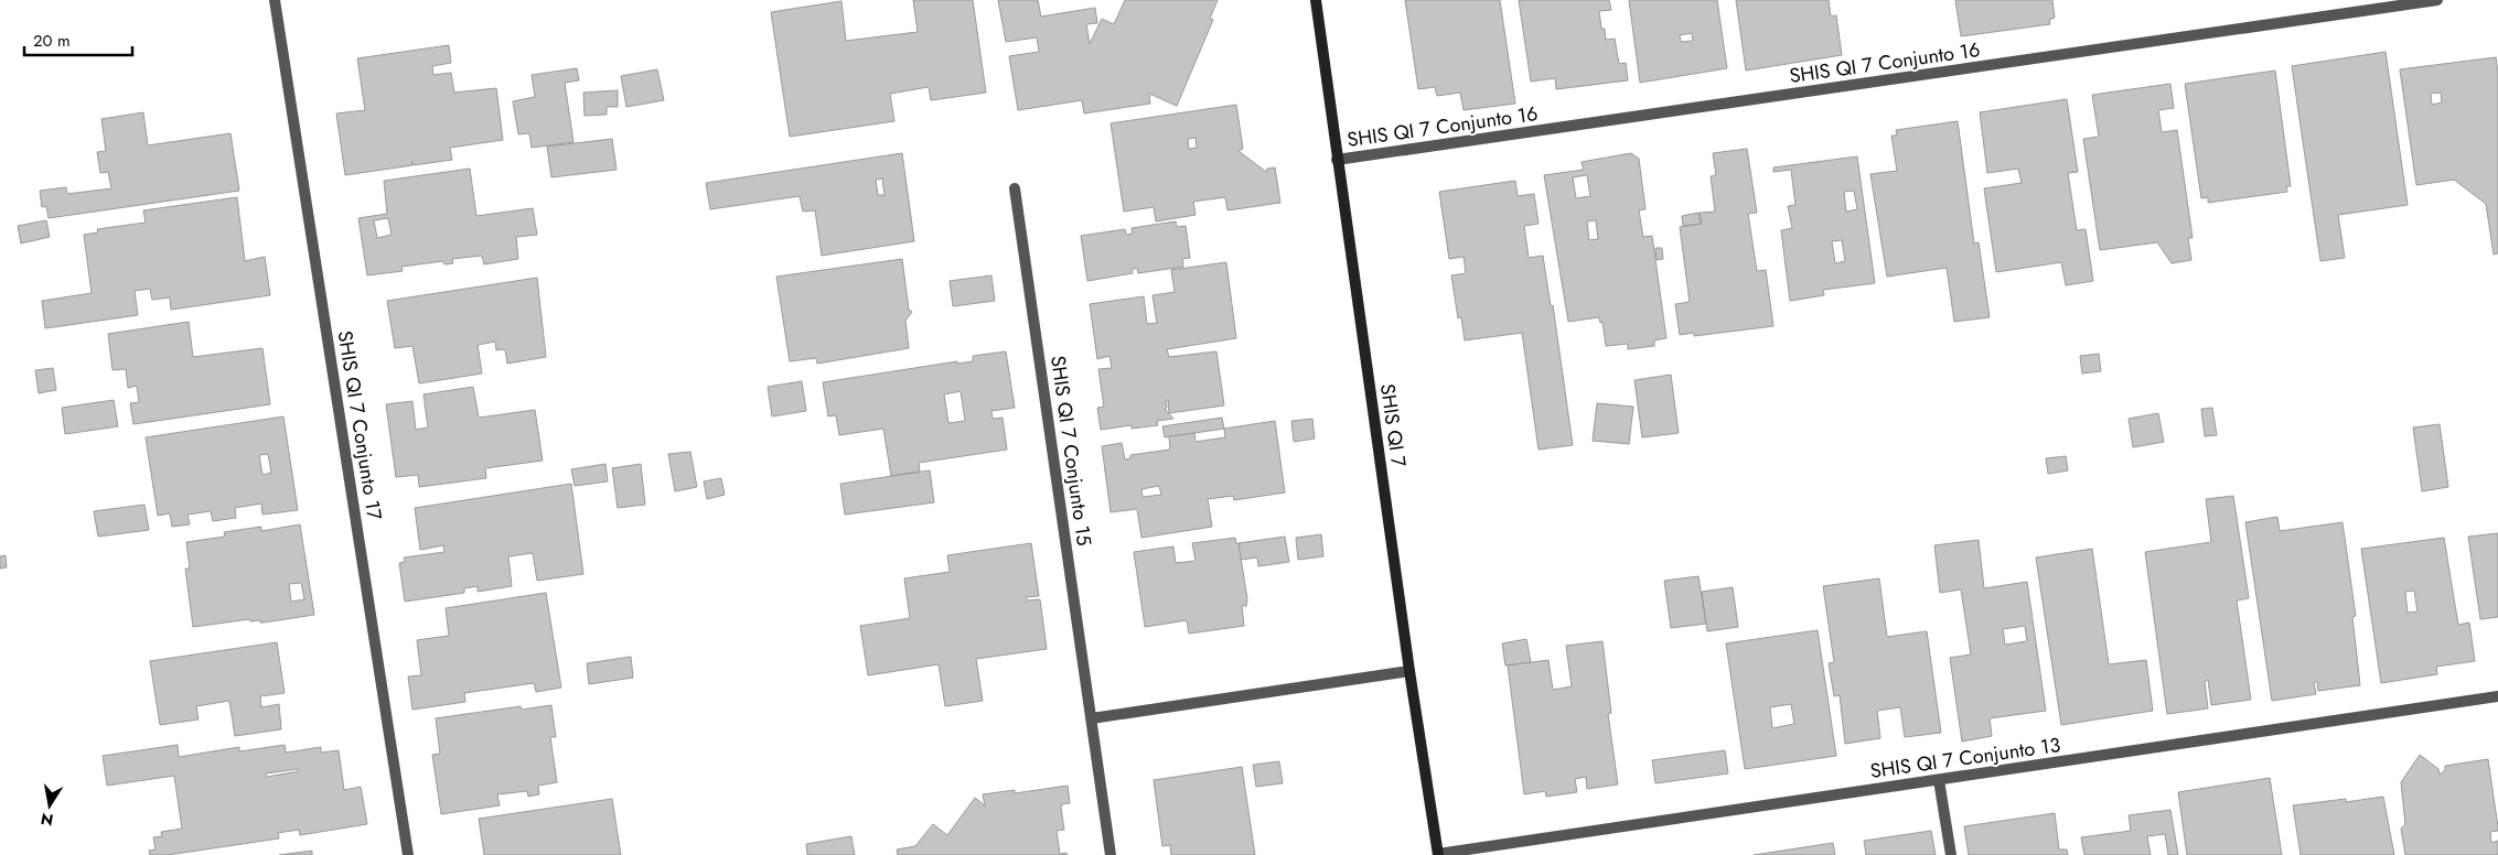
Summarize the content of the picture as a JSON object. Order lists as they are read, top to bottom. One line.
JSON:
{"streets":{"street":["SHIS QI 7 Conjunto 16","SHIS QI 7 Conjunto 17","SHIS QI 7","SHIS QI 7 Conjunto 15","SHIS QI 7 Conjunto 13"]},"crossings":[["SHIS QI 7 Conjunto 16","SHIS QI 7"],["SHIS QI 7","SHIS QI 7 Conjunto 13"]],"scale_bar":"20 m","north":"bottom"}
